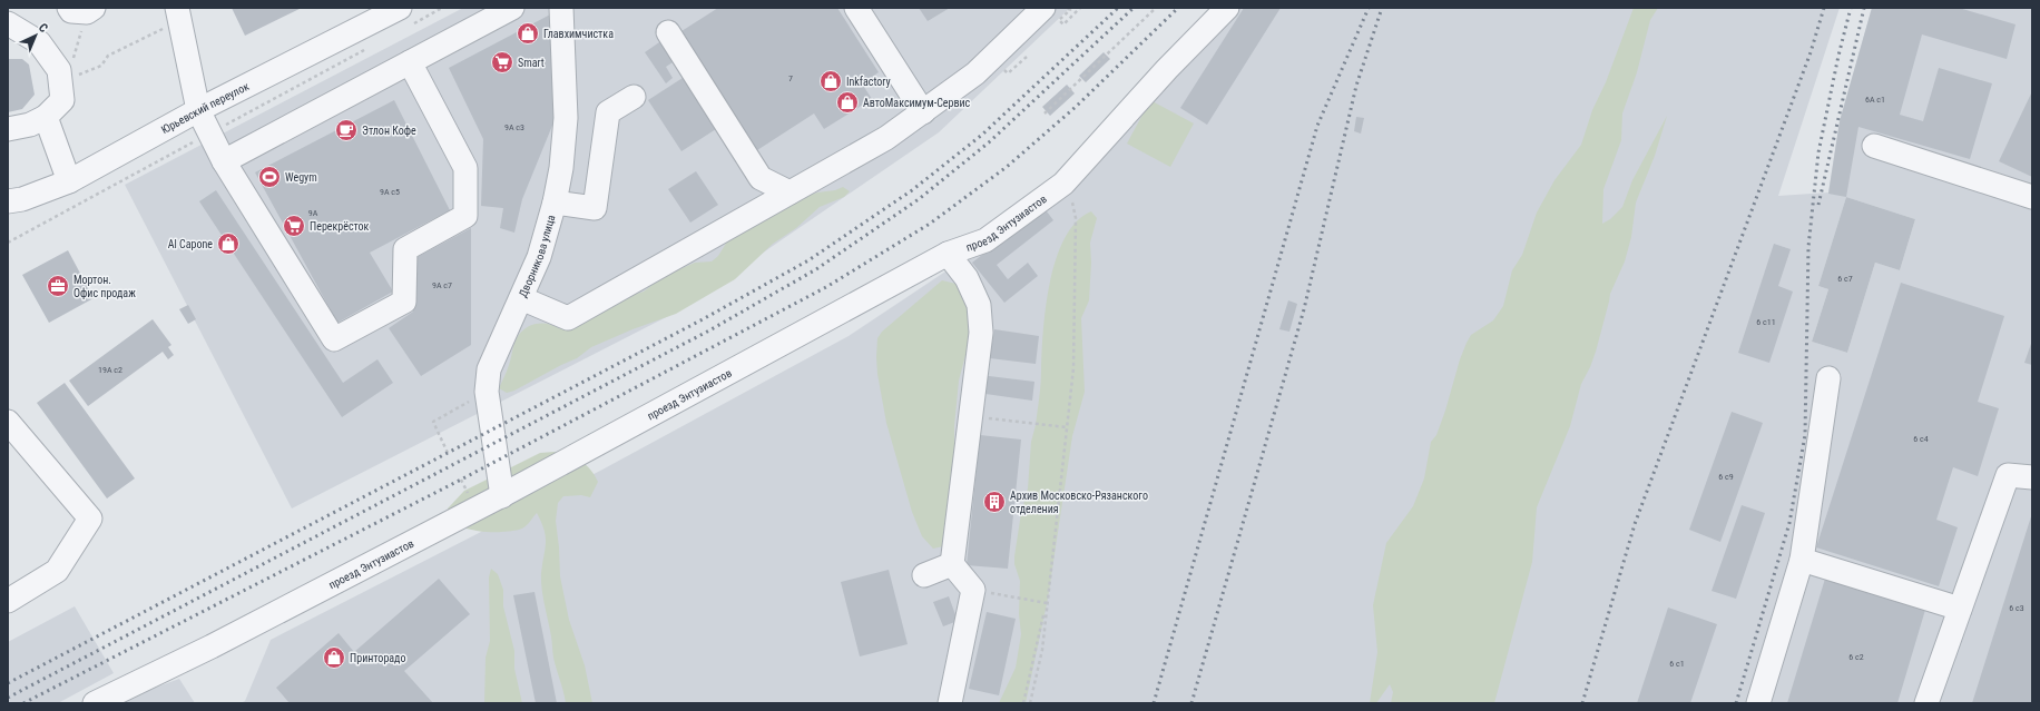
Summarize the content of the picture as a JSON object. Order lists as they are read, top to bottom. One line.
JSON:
{"streets":{"street":["Юрьевский переулок","проезд Энтузиастов","Дворникова улица"]},"crossings":[["проезд Энтузиастов","Дворникова улица"]],"places":{"shop":["Главхимчистка","Inkfactory","АвтоМаксимум-Сервиc","Al Capone","Принторадо"],"supermarket":["Smart","Перекрёсток"],"cafe":["Этлон Кофе"],"sports":["Wegym"],"office":["Мортон. Офис продаж"],"building":["Архив Московско-Рязанского отделения"]},"house_numbers":["7","6А с1","9А с3","9А с5","9А","6 с7","9А с7","6 с11","19А с2","6 с4","6 с9","6 с3","6 с2","6 с1"],"north":"top right"}
